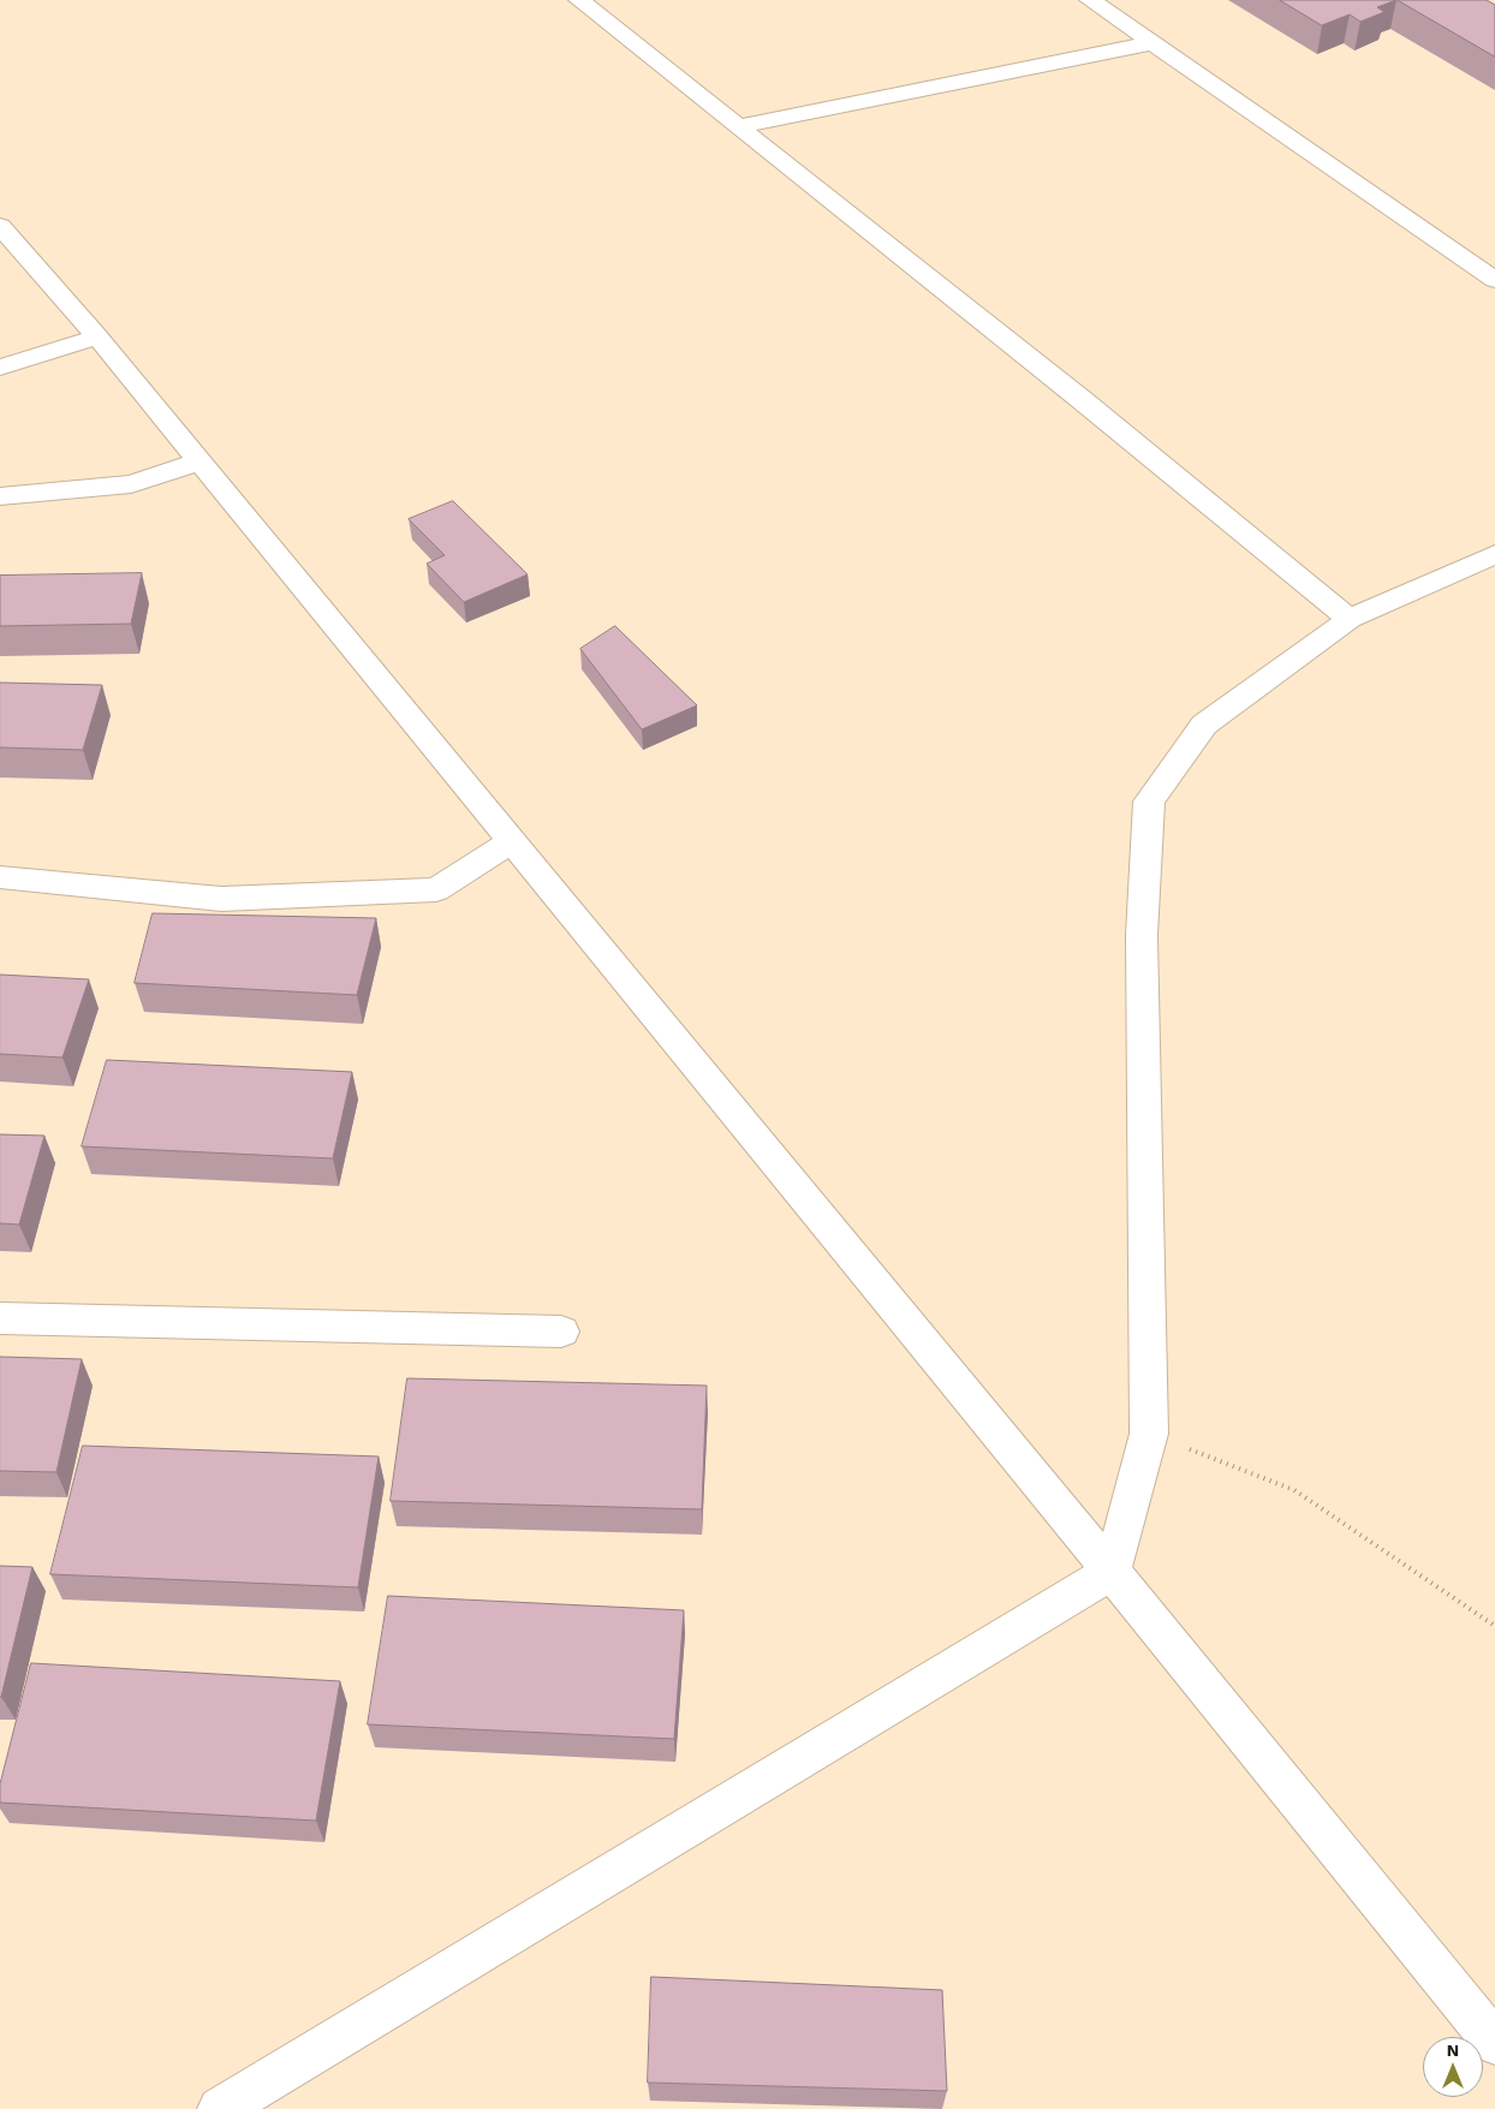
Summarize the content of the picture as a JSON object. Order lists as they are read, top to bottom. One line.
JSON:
{"north":"top"}
